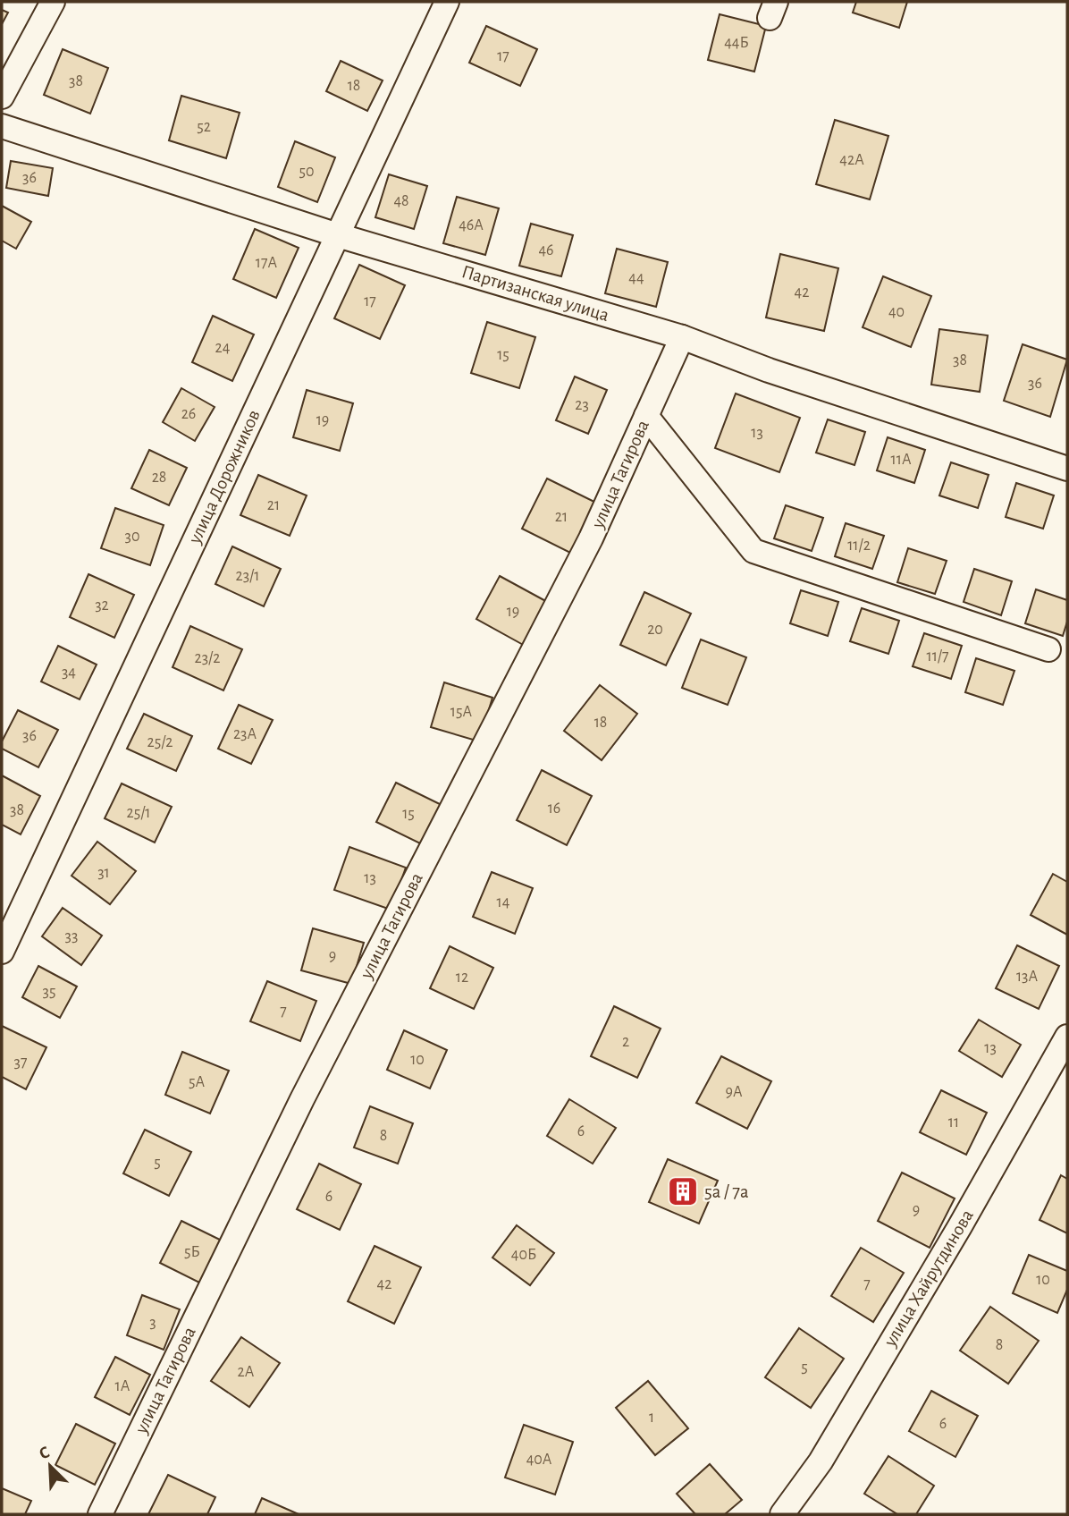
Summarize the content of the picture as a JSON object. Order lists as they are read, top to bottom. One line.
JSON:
{"streets":{"street":["Партизанская улица","улица Тагирова","улица Дорожников","улица Хайрутдинова"]},"crossings":[["Партизанская улица","улица Тагирова"],["Партизанская улица","улица Дорожников"]],"places":{"building":["5а / 7а"]},"house_numbers":["44Б","17","38","18","52","42А","50","36","48","46А","46","17А","44","42","17","40","24","15","38","36","23","26","19","13","11А","28","21","21","30","11/2","23/1","32","19","20","11/7","23/2","34","15А","18","23А","36","25/2","16","38","25/1","15","31","13","14","33","9","13А","12","35","7","2","13","10","37","5А","9А","11","6","8","5","6","9","5Б","40Б","10","42","7","3","8","5","2А","1А","1","6","40А"],"north":"top left"}
